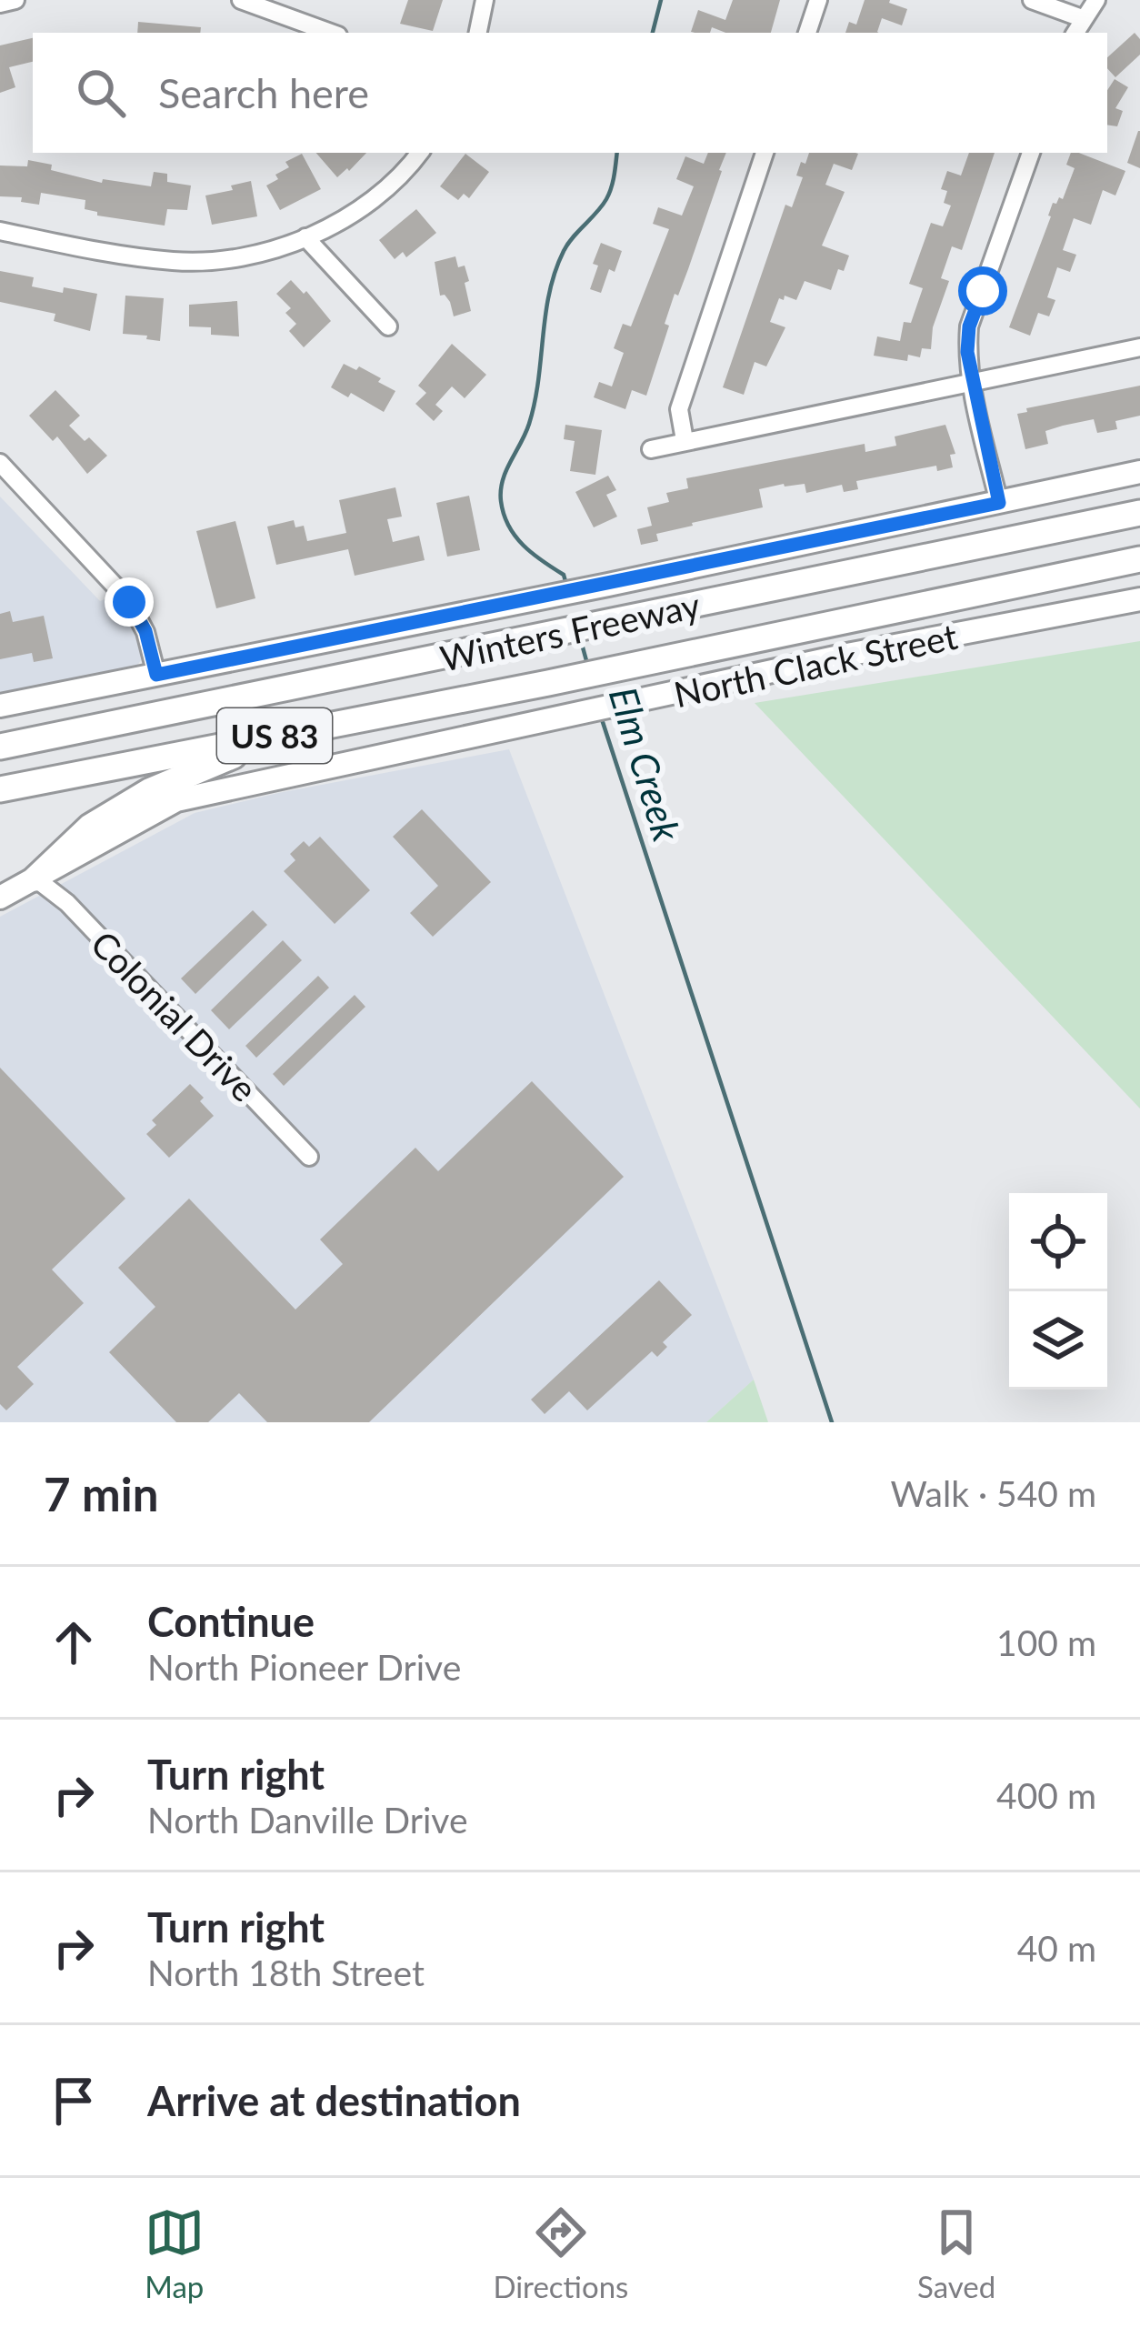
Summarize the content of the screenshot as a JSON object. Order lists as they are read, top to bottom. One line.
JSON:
{"streets":{"highway":["Winters Freeway","US 83"],"main road":["North Clack Street"],"street":["Colonial Drive"]},"crossings":[["North Clack Street","Colonial Drive"]],"water":["Elm Creek"],"page":{"search":"Search here","heading":["7 min","Walk · 540 m"],"list":[["Continue","North Pioneer Drive","100 m"],["Turn right","North Danville Drive","400 m"],["Turn right","North 18th Street","40 m"],"Arrive at destination"],"nav":["Map","Directions","Saved"]}}
